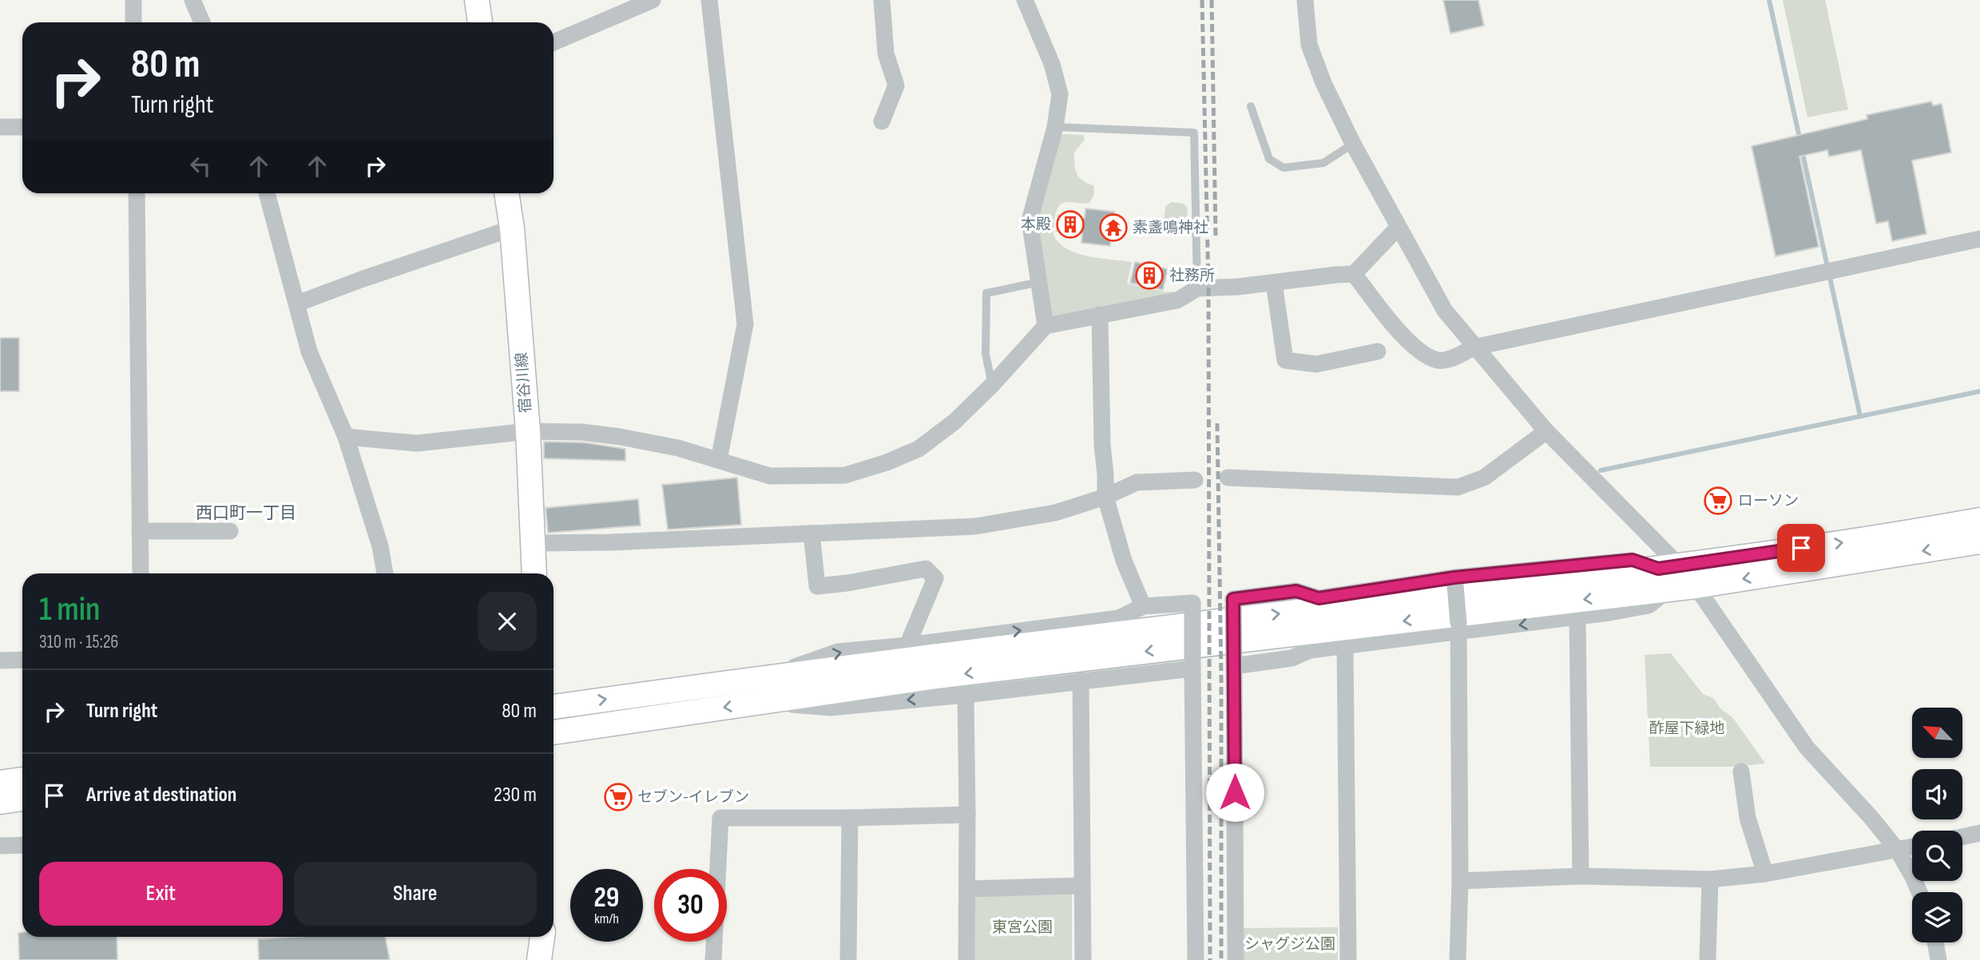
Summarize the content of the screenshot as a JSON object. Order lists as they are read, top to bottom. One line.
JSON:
{"streets":{"street":["宿谷川線"]},"districts":["西口町一丁目"],"parks":["酢屋下緑地","東宮公園","シャグジ公園"],"places":{"building":["本殿","社務所"],"temple":["素盞鳴神社"],"supermarket":["ローソン","セブン-イレブン"]},"north":"top left","page":{"turn":["80 m","Turn right"],"heading":["1 min","310 m · 15:26"],"list":[{"name":"Turn right","value":"80 m"},{"name":"Arrive at destination","value":"230 m"}],"buttons":["Exit","Share"],"speed":"29 km/h","limit":"30"}}
